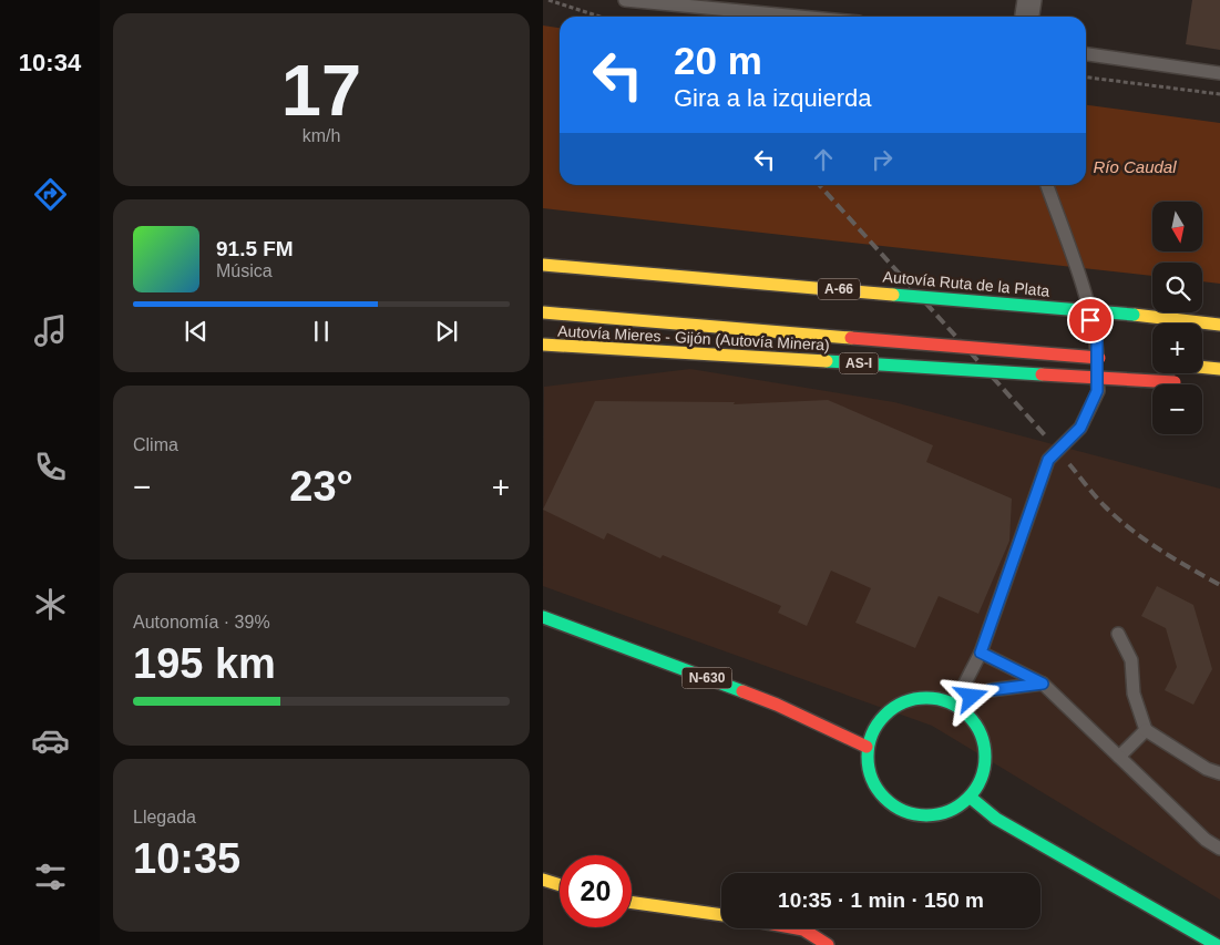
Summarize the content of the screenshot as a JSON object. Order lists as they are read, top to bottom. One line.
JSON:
{"streets":{"main road":["Autovía Ruta de la Plata","A-66","Autovía Mieres - Gijón (Autovía Minera)","AS-I","N-630"]},"water":["Río Caudal"],"north":"bottom","page":{"tabs":"10:34","tile":[["17","km/h"],"Clima",["Autonomía · 39%","195 km"],["Llegada","10:35"]],"turn":["20 m","Gira a la izquierda"],"map_buttons":["+","−"],"song":["91.5 FM","Música"],"heat":["−","23°","+"],"limit":"20","trip":"10:35 · 1 min · 150 m"}}
